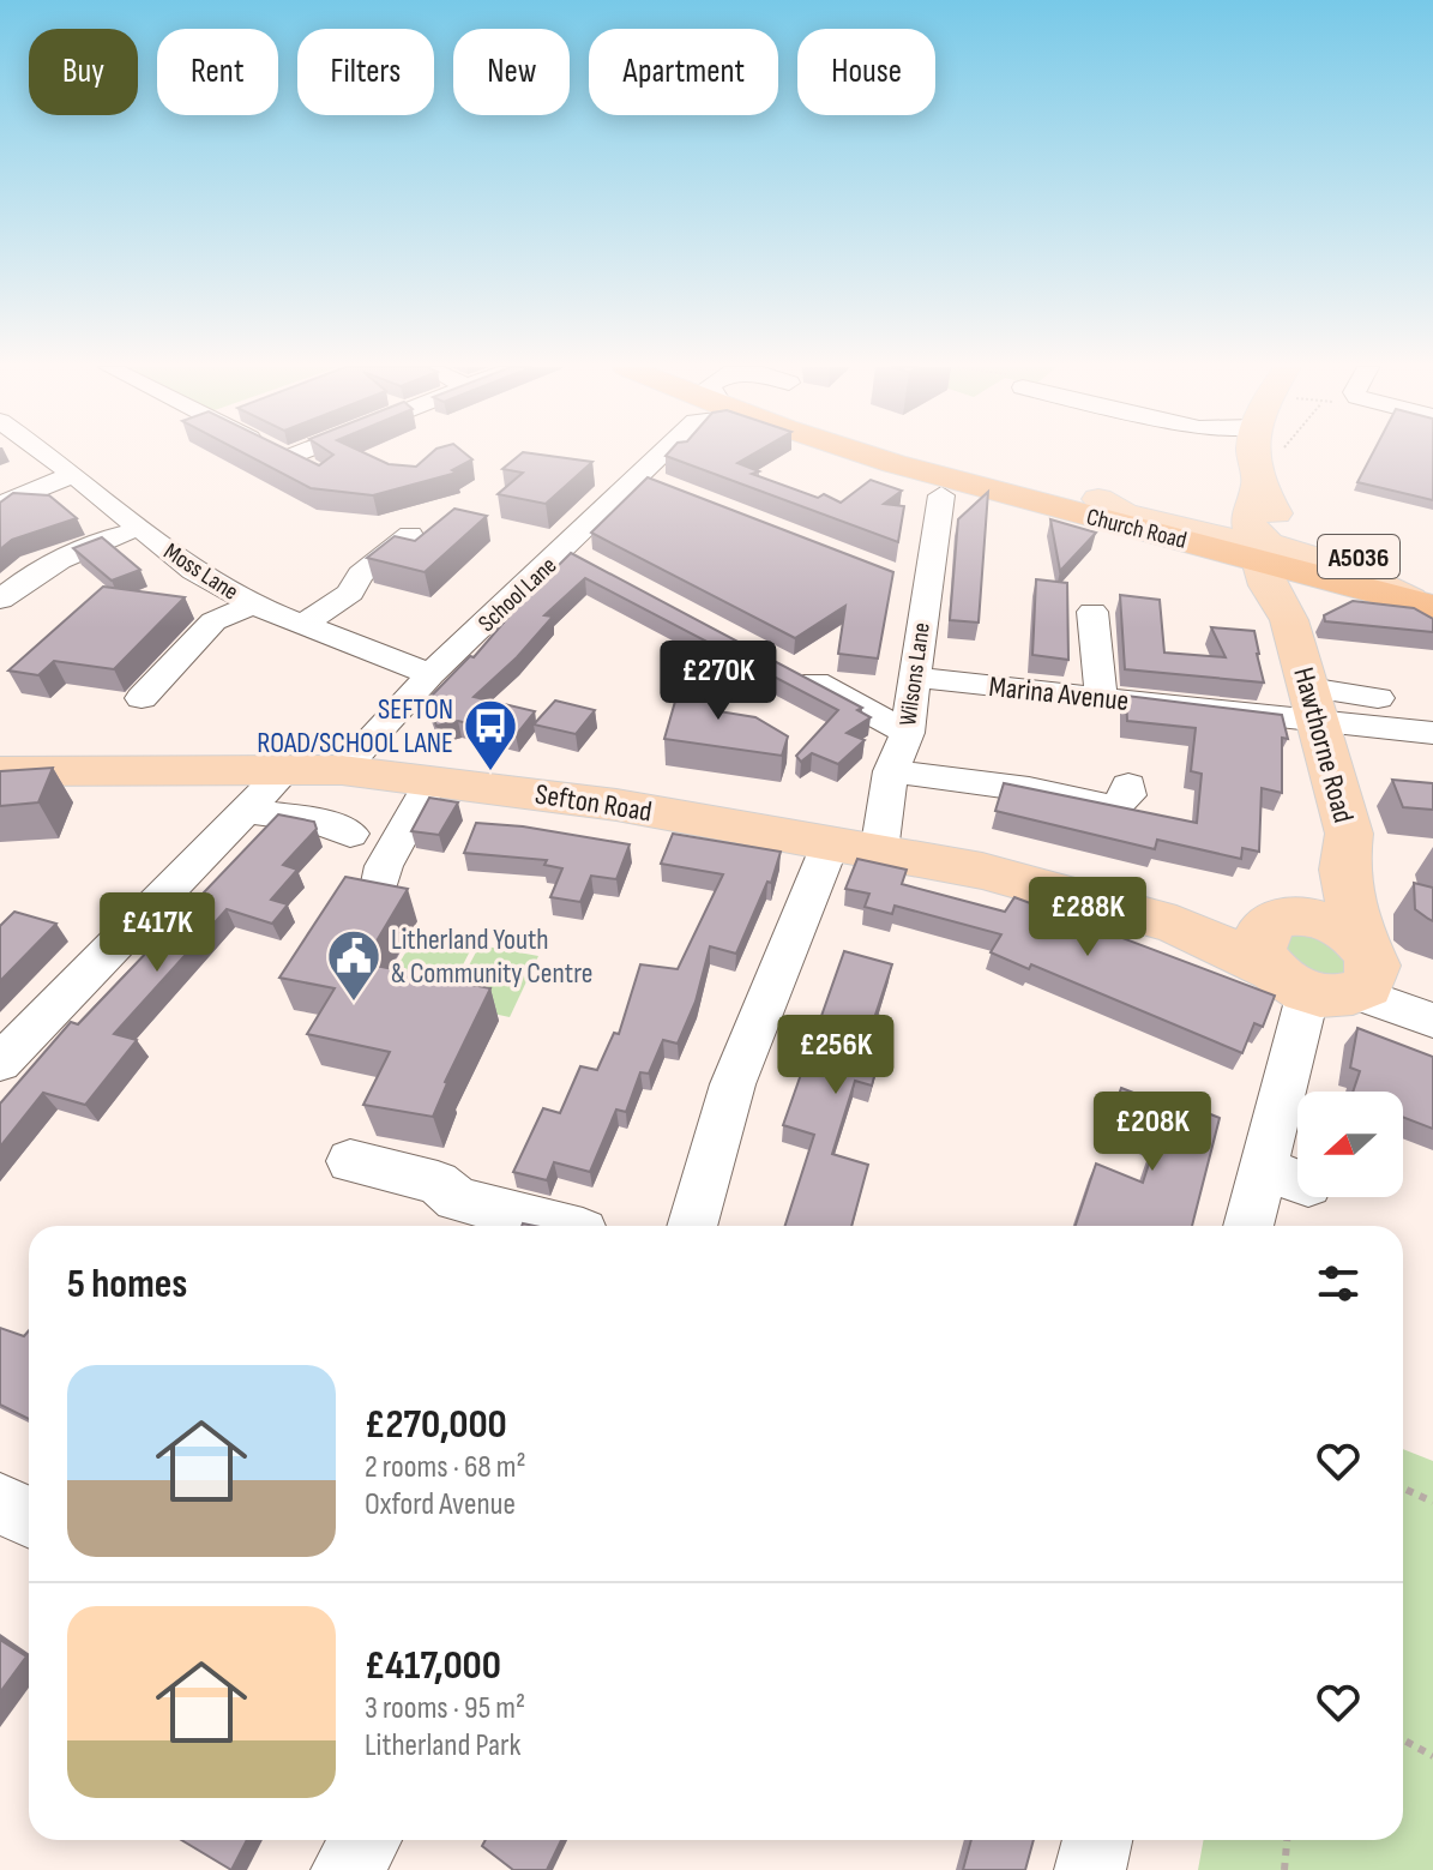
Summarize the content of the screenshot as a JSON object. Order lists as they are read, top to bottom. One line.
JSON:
{"streets":{"highway":["Church Road","A5036"],"main road":["Hawthorne Road","Sefton Road"],"street":["Moss Lane","School Lane","Wilsons Lane","Marina Avenue"]},"crossings":[["Church Road","Hawthorne Road"],["Moss Lane","School Lane"],["School Lane","Sefton Road"],["Wilsons Lane","Marina Avenue"],["Wilsons Lane","Sefton Road"],["Marina Avenue","Hawthorne Road"],["Hawthorne Road","Sefton Road"]],"places":{"bus stop":["SEFTON ROAD/SCHOOL LANE"],"public building":["Litherland Youth & Community Centre"]},"north":"left","page":{"chip":["Buy","Rent","Filters","New","Apartment","House"],"price":["£270K","£288K","£417K","£256K","£208K"],"heading":"5 homes","list":[{"name":"£270,000","note":"2 rooms · 68 m² · Oxford Avenue"},{"name":"£417,000","note":"3 rooms · 95 m² · Litherland Park"}]}}
